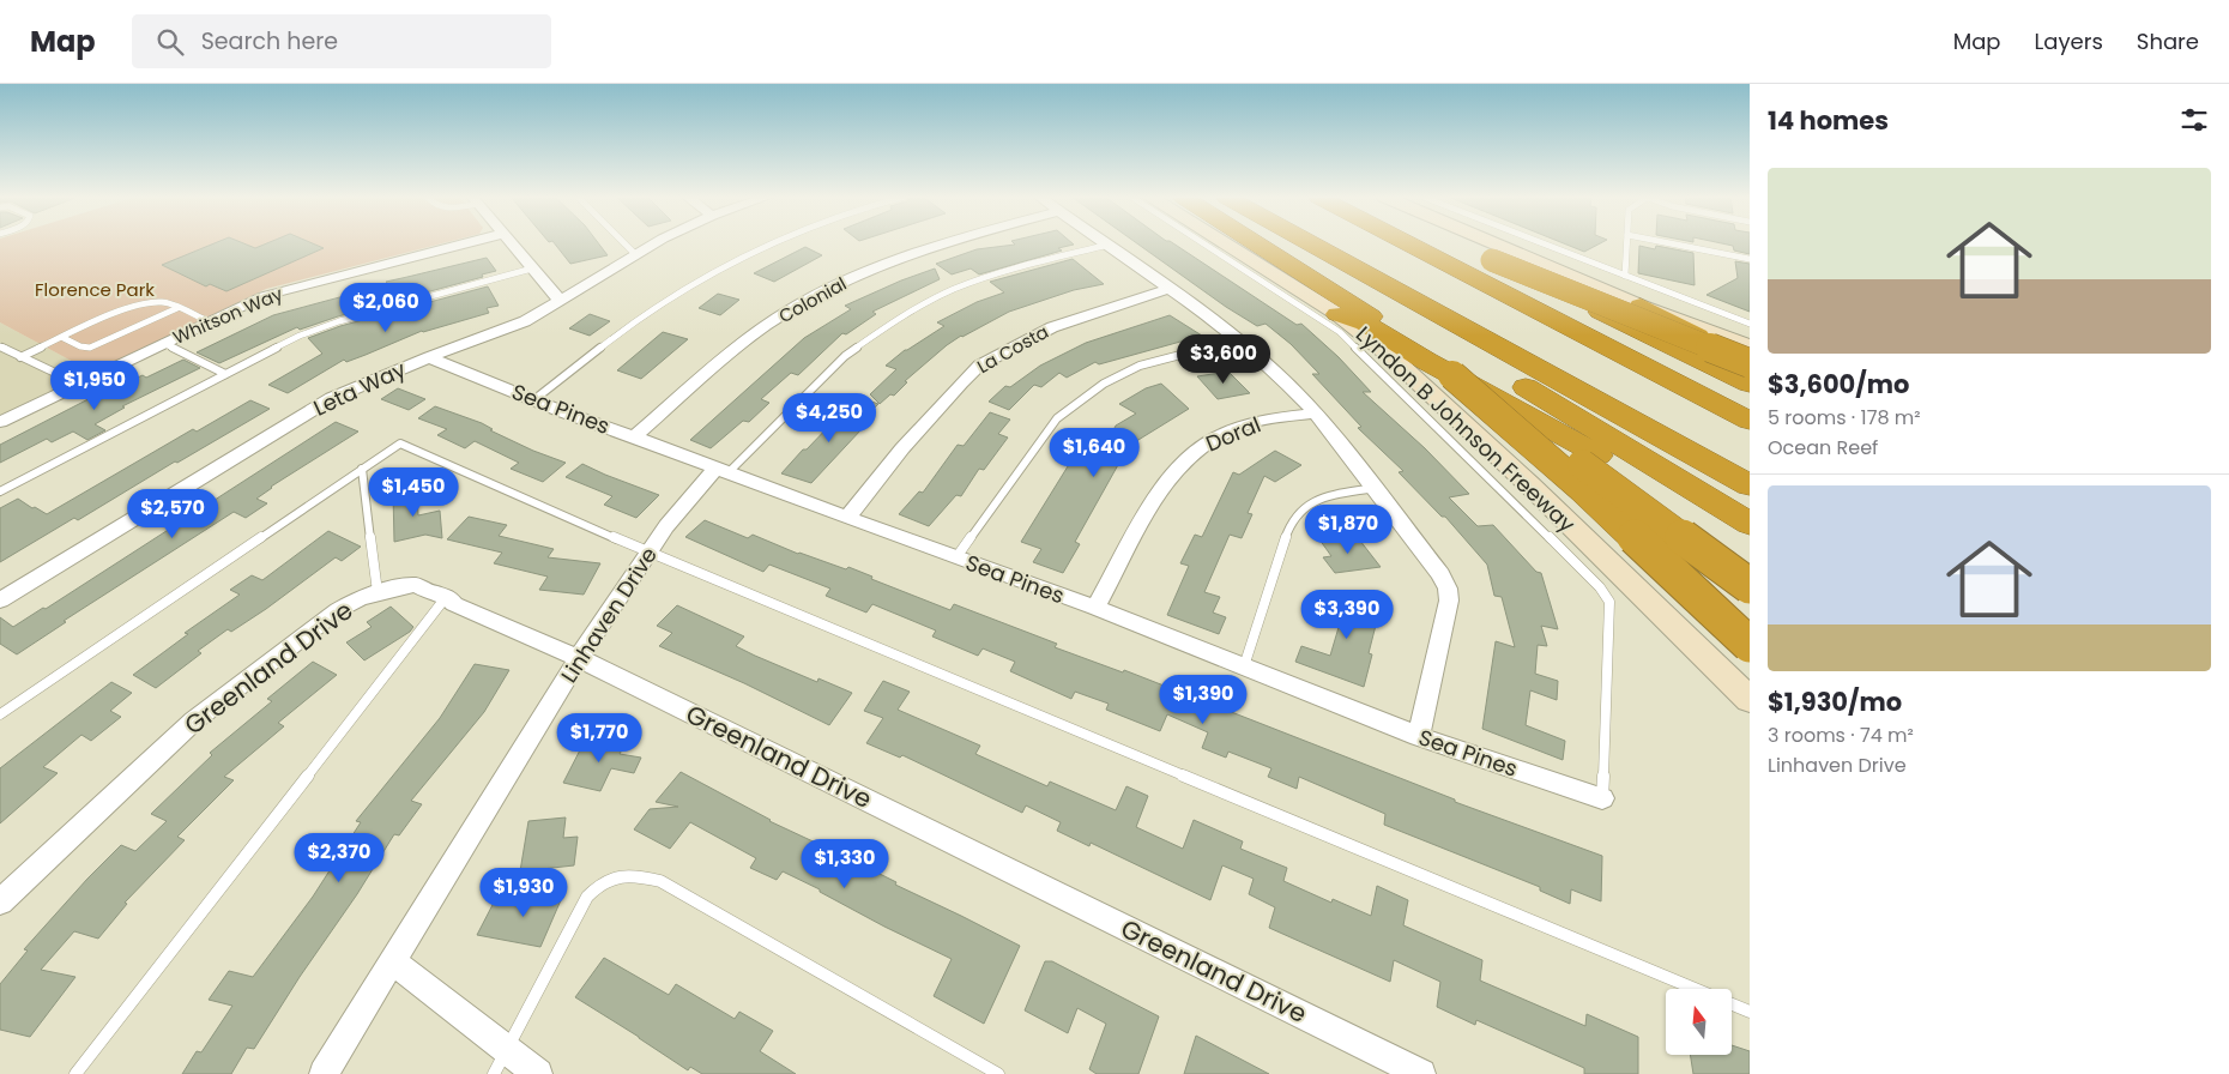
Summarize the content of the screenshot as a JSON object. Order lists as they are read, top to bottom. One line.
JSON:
{"streets":{"main road":["Lyndon B Johnson Freeway"],"street":["Colonial","Whitson Way","La Costa","Leta Way","Sea Pines","Doral","Linhaven Drive","Greenland Drive"]},"crossings":[["Colonial","Sea Pines"],["La Costa","Sea Pines"],["Leta Way","Sea Pines"],["Sea Pines","Doral"],["Sea Pines","Linhaven Drive"],["Linhaven Drive","Greenland Drive"]],"parks":["Florence Park"],"north":"top","page":{"header":"Map","search":"Search here","nav":["Map","Layers","Share"],"heading":"14 homes","list":[{"name":"$3,600/mo","note":"5 rooms · 178 m² · Ocean Reef"},{"name":"$1,930/mo","note":"3 rooms · 74 m² · Linhaven Drive"}],"price":["$2,060","$3,600","$1,950","$4,250","$1,640","$1,450","$2,570","$1,870","$3,390","$1,390","$1,770","$2,370","$1,330","$1,930"]}}
